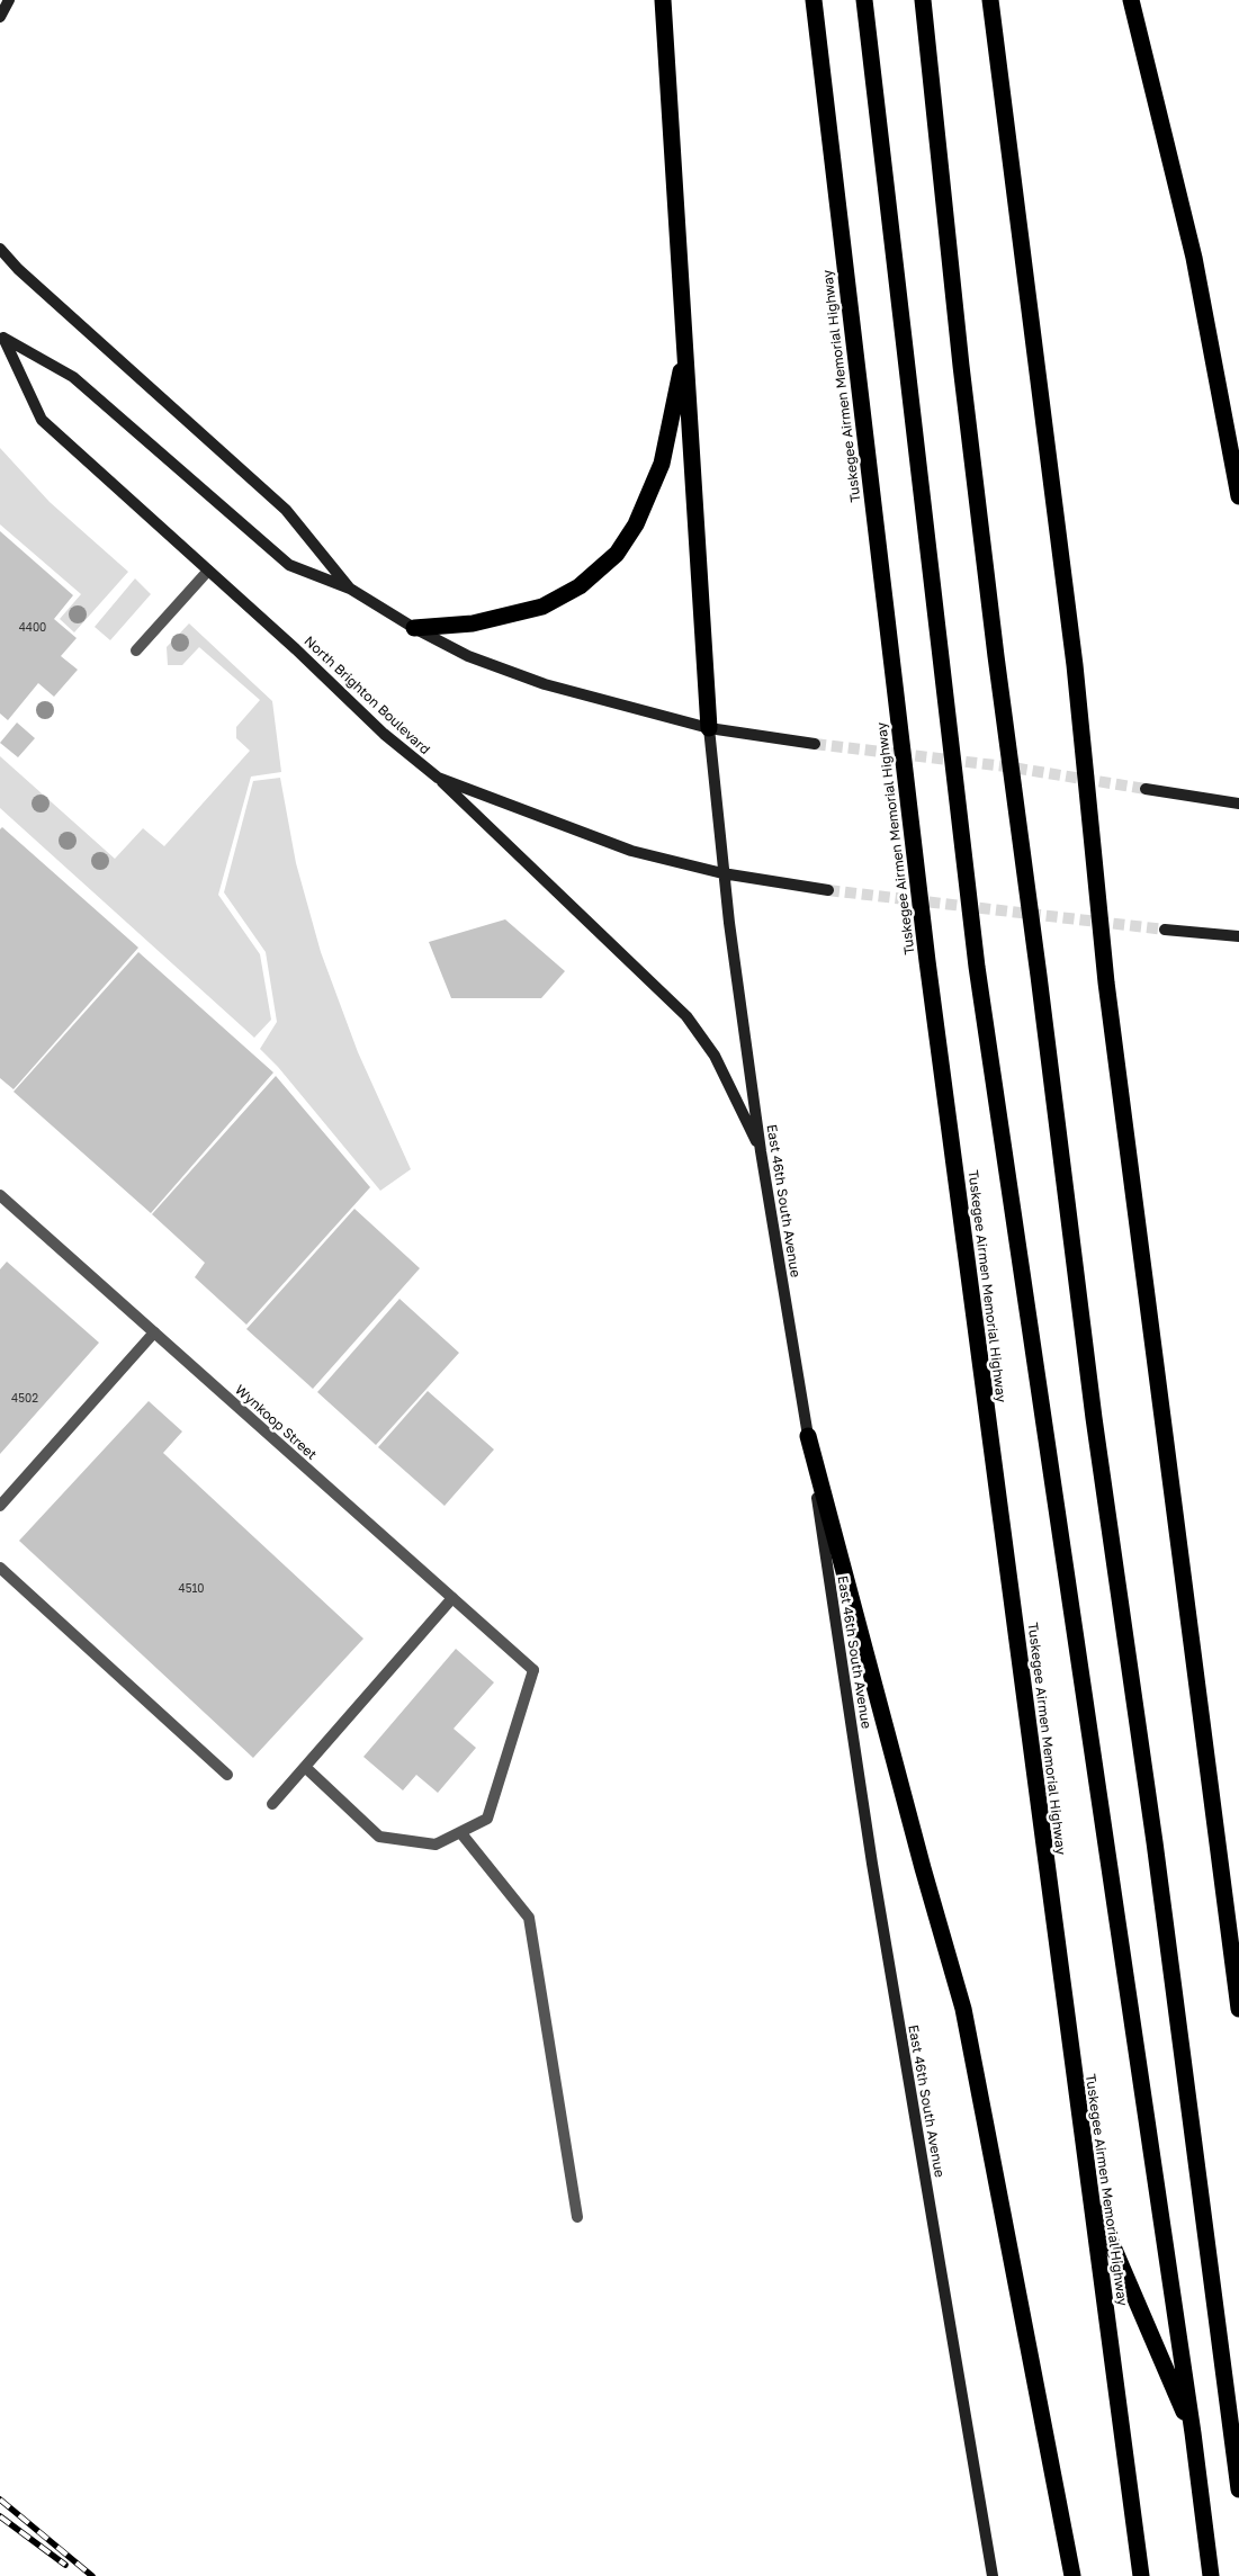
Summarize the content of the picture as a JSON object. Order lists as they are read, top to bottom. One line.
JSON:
{"streets":{"highway":["Tuskegee Airmen Memorial Highway"],"main road":["North Brighton Boulevard","East 46th South Avenue"],"street":["Wynkoop Street"]},"crossings":[["North Brighton Boulevard","East 46th South Avenue"]],"house_numbers":["4400","4502","4510"]}
